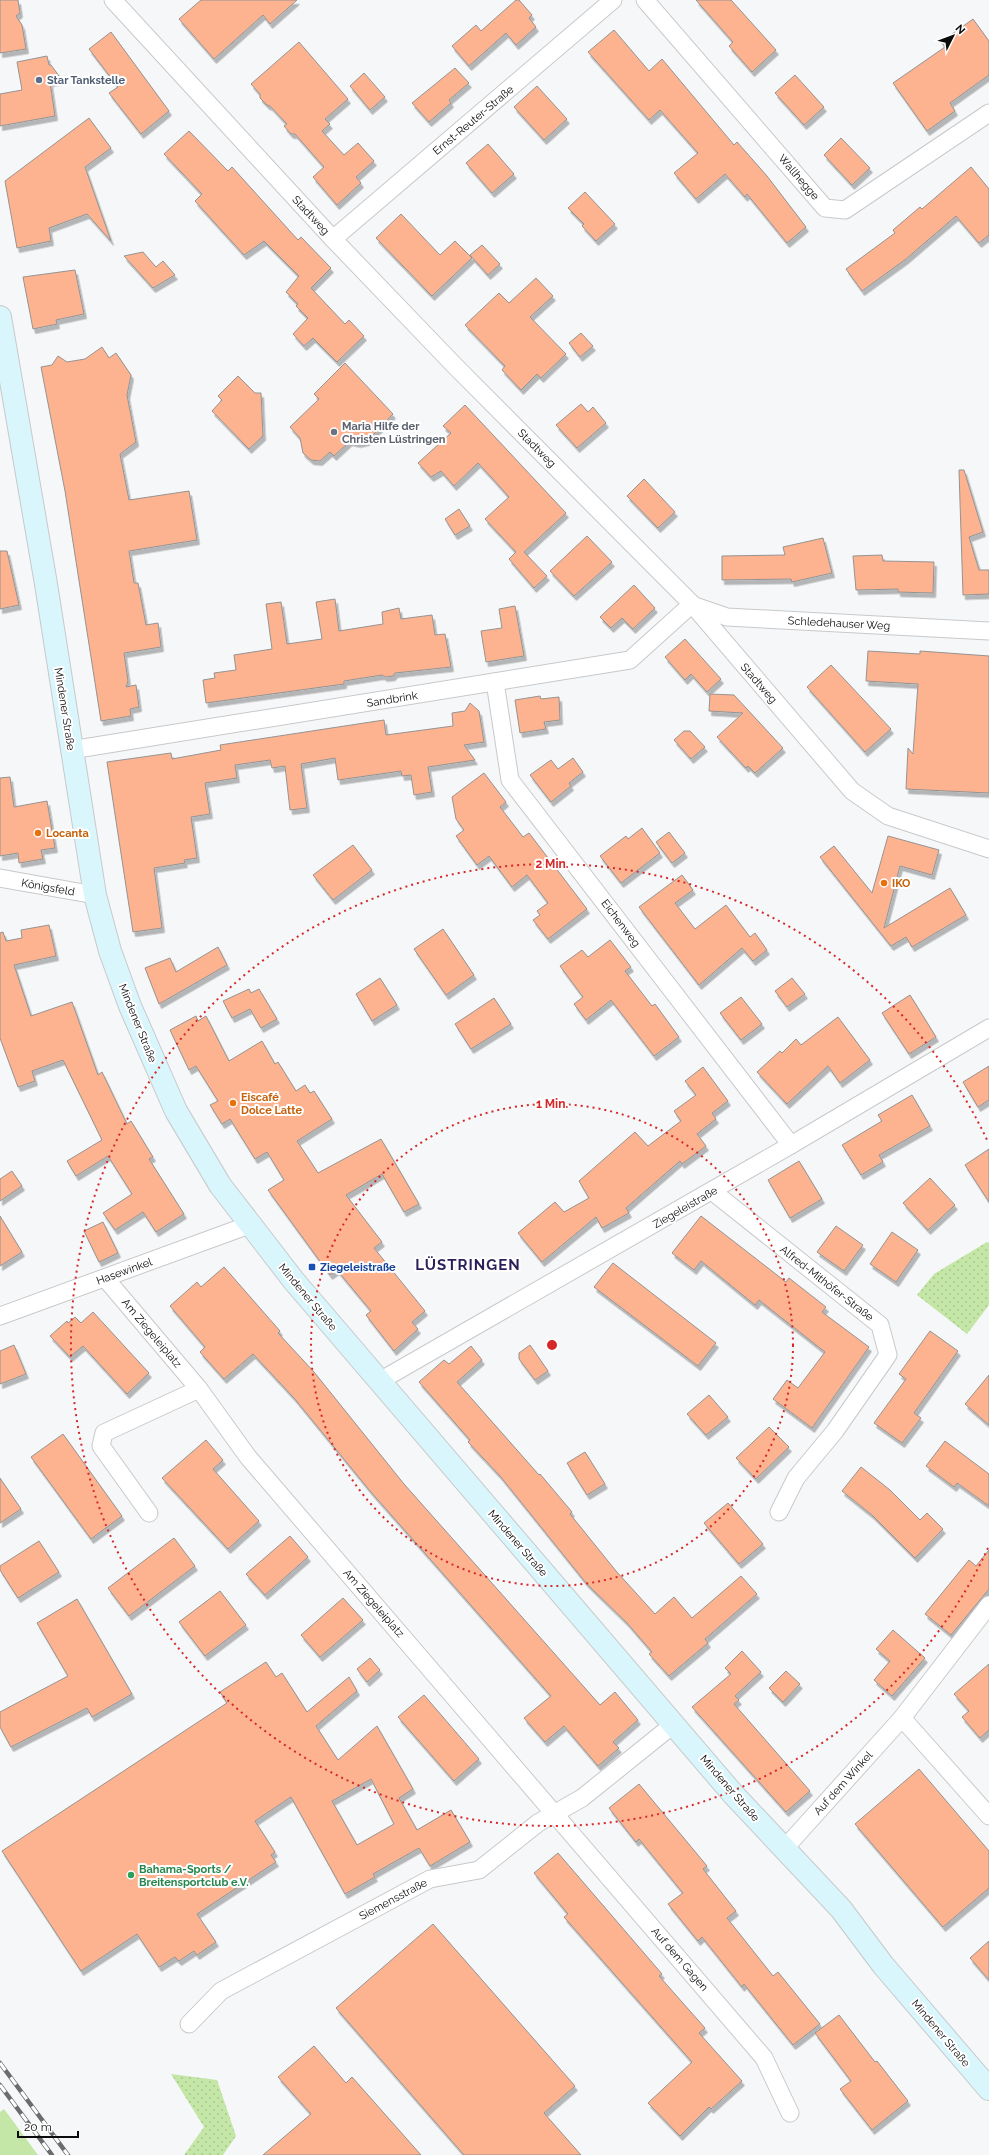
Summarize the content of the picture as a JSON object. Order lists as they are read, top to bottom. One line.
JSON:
{"streets":{"main road":["Mindener Straße"],"street":["Ernst-Reuter-Straße","Wallhegge","Stadtweg","Schledehauser Weg","Sandbrink","Königsfeld","Eichenweg","Ziegeleistraße","Hasewinkel","Alfred-Mithöfer-Straße","Am Ziegeleiplatz","Auf dem Winkel","Siemensstraße","Auf dem Gagen"]},"crossings":[["Ernst-Reuter-Straße","Stadtweg"],["Stadtweg","Schledehauser Weg"],["Stadtweg","Sandbrink"],["Schledehauser Weg","Sandbrink"],["Sandbrink","Mindener Straße"],["Sandbrink","Eichenweg"],["Mindener Straße","Königsfeld"],["Mindener Straße","Ziegeleistraße"],["Mindener Straße","Hasewinkel"],["Mindener Straße","Auf dem Winkel"],["Mindener Straße","Siemensstraße"],["Eichenweg","Ziegeleistraße"],["Ziegeleistraße","Alfred-Mithöfer-Straße"],["Hasewinkel","Am Ziegeleiplatz"],["Am Ziegeleiplatz","Siemensstraße"],["Am Ziegeleiplatz","Auf dem Gagen"],["Siemensstraße","Auf dem Gagen"]],"districts":["LÜSTRINGEN"],"places":{"other":["Star Tankstelle","Maria Hilfe der Christen Lüstringen","Locanta","IKO","Eiscafé Dolce Latte","Bahama-Sports / Breitensportclub e.V."],"transit":["Ziegeleistraße"]},"scale_bar":"20 m","north":"top right","rings":["2 Min.","1 Min."]}
